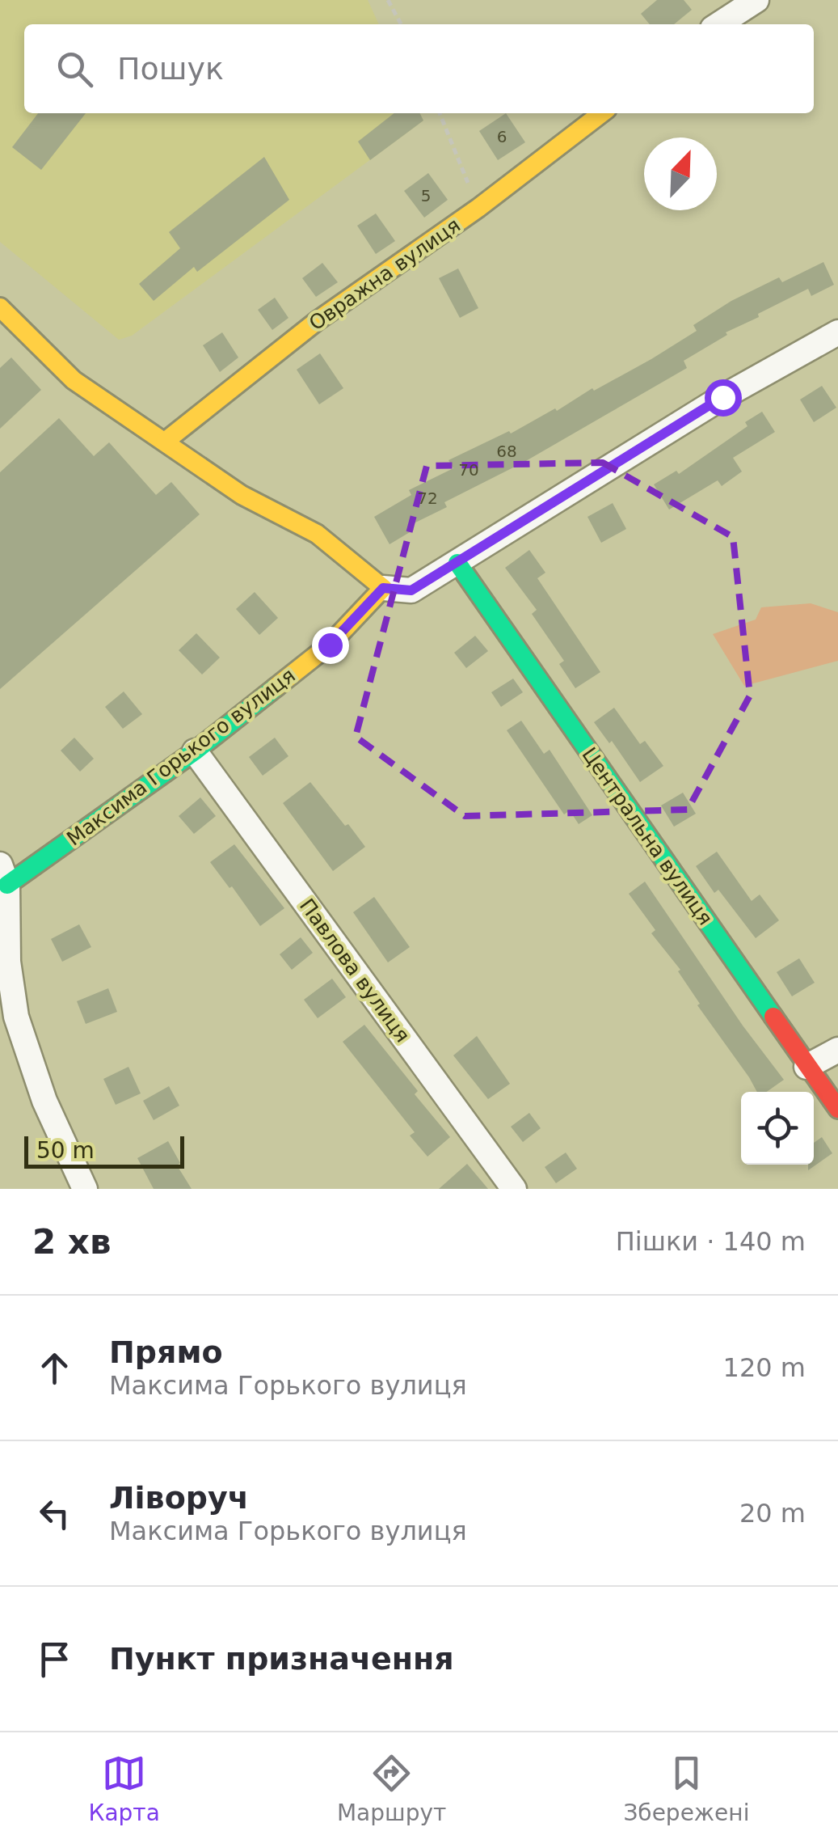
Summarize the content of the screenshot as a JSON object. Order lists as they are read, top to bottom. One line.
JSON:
{"streets":{"street":["Овражна вулиця","Максима Горького вулиця","Центральна вулиця","Павлова вулиця"]},"crossings":[["Максима Горького вулиця","Павлова вулиця"]],"house_numbers":["6","5","68","70","72"],"scale_bar":"50 m","north":"top right","page":{"search":"Пошук","scale":"50 m","heading":["2 хв","Пішки · 140 m"],"list":[["Прямо","Максима Горького вулиця","120 m"],["Ліворуч","Максима Горького вулиця","20 m"],"Пункт призначення"],"nav":["Карта","Маршрут","Збережені"]}}
